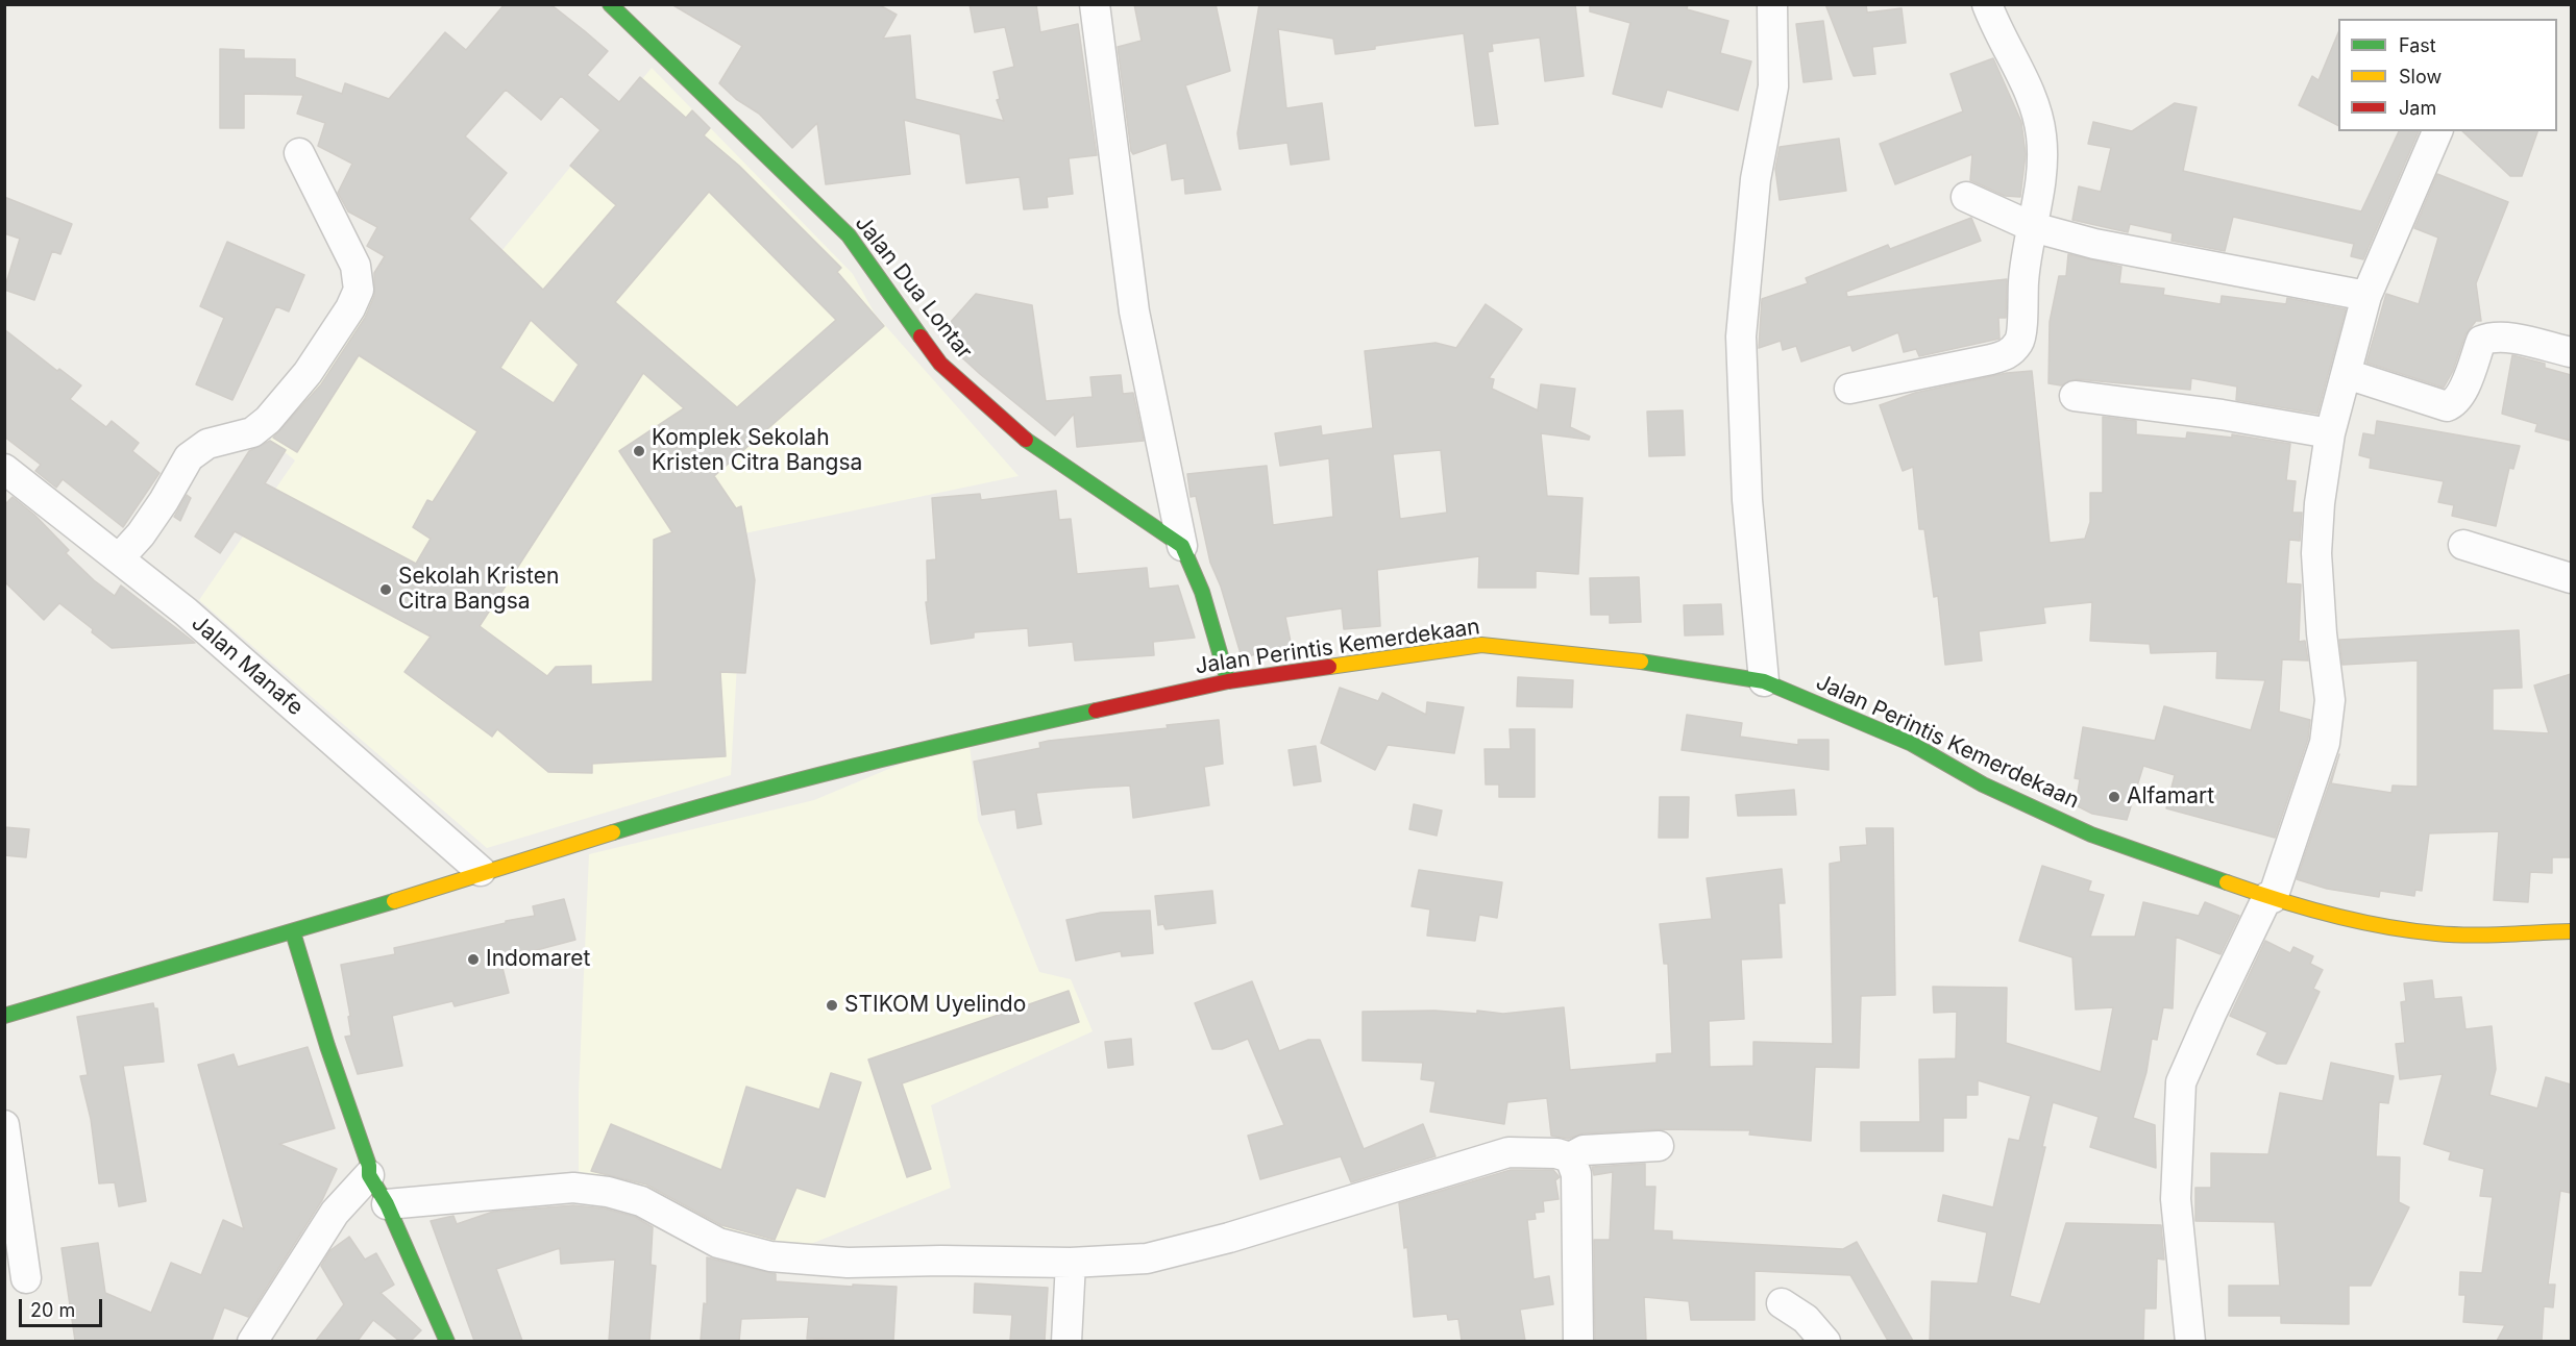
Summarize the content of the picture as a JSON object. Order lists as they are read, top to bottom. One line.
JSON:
{"streets":{"street":["Jalan Dua Lontar","Jalan Perintis Kemerdekaan","Jalan Manafe"]},"crossings":[["Jalan Perintis Kemerdekaan","Jalan Manafe"]],"places":["Komplek Sekolah Kristen Citra Bangsa","Sekolah Kristen Citra Bangsa","Alfamart","Indomaret","STIKOM Uyelindo"],"legend":["Fast","Slow","Jam"],"scale_bar":"20 m"}
